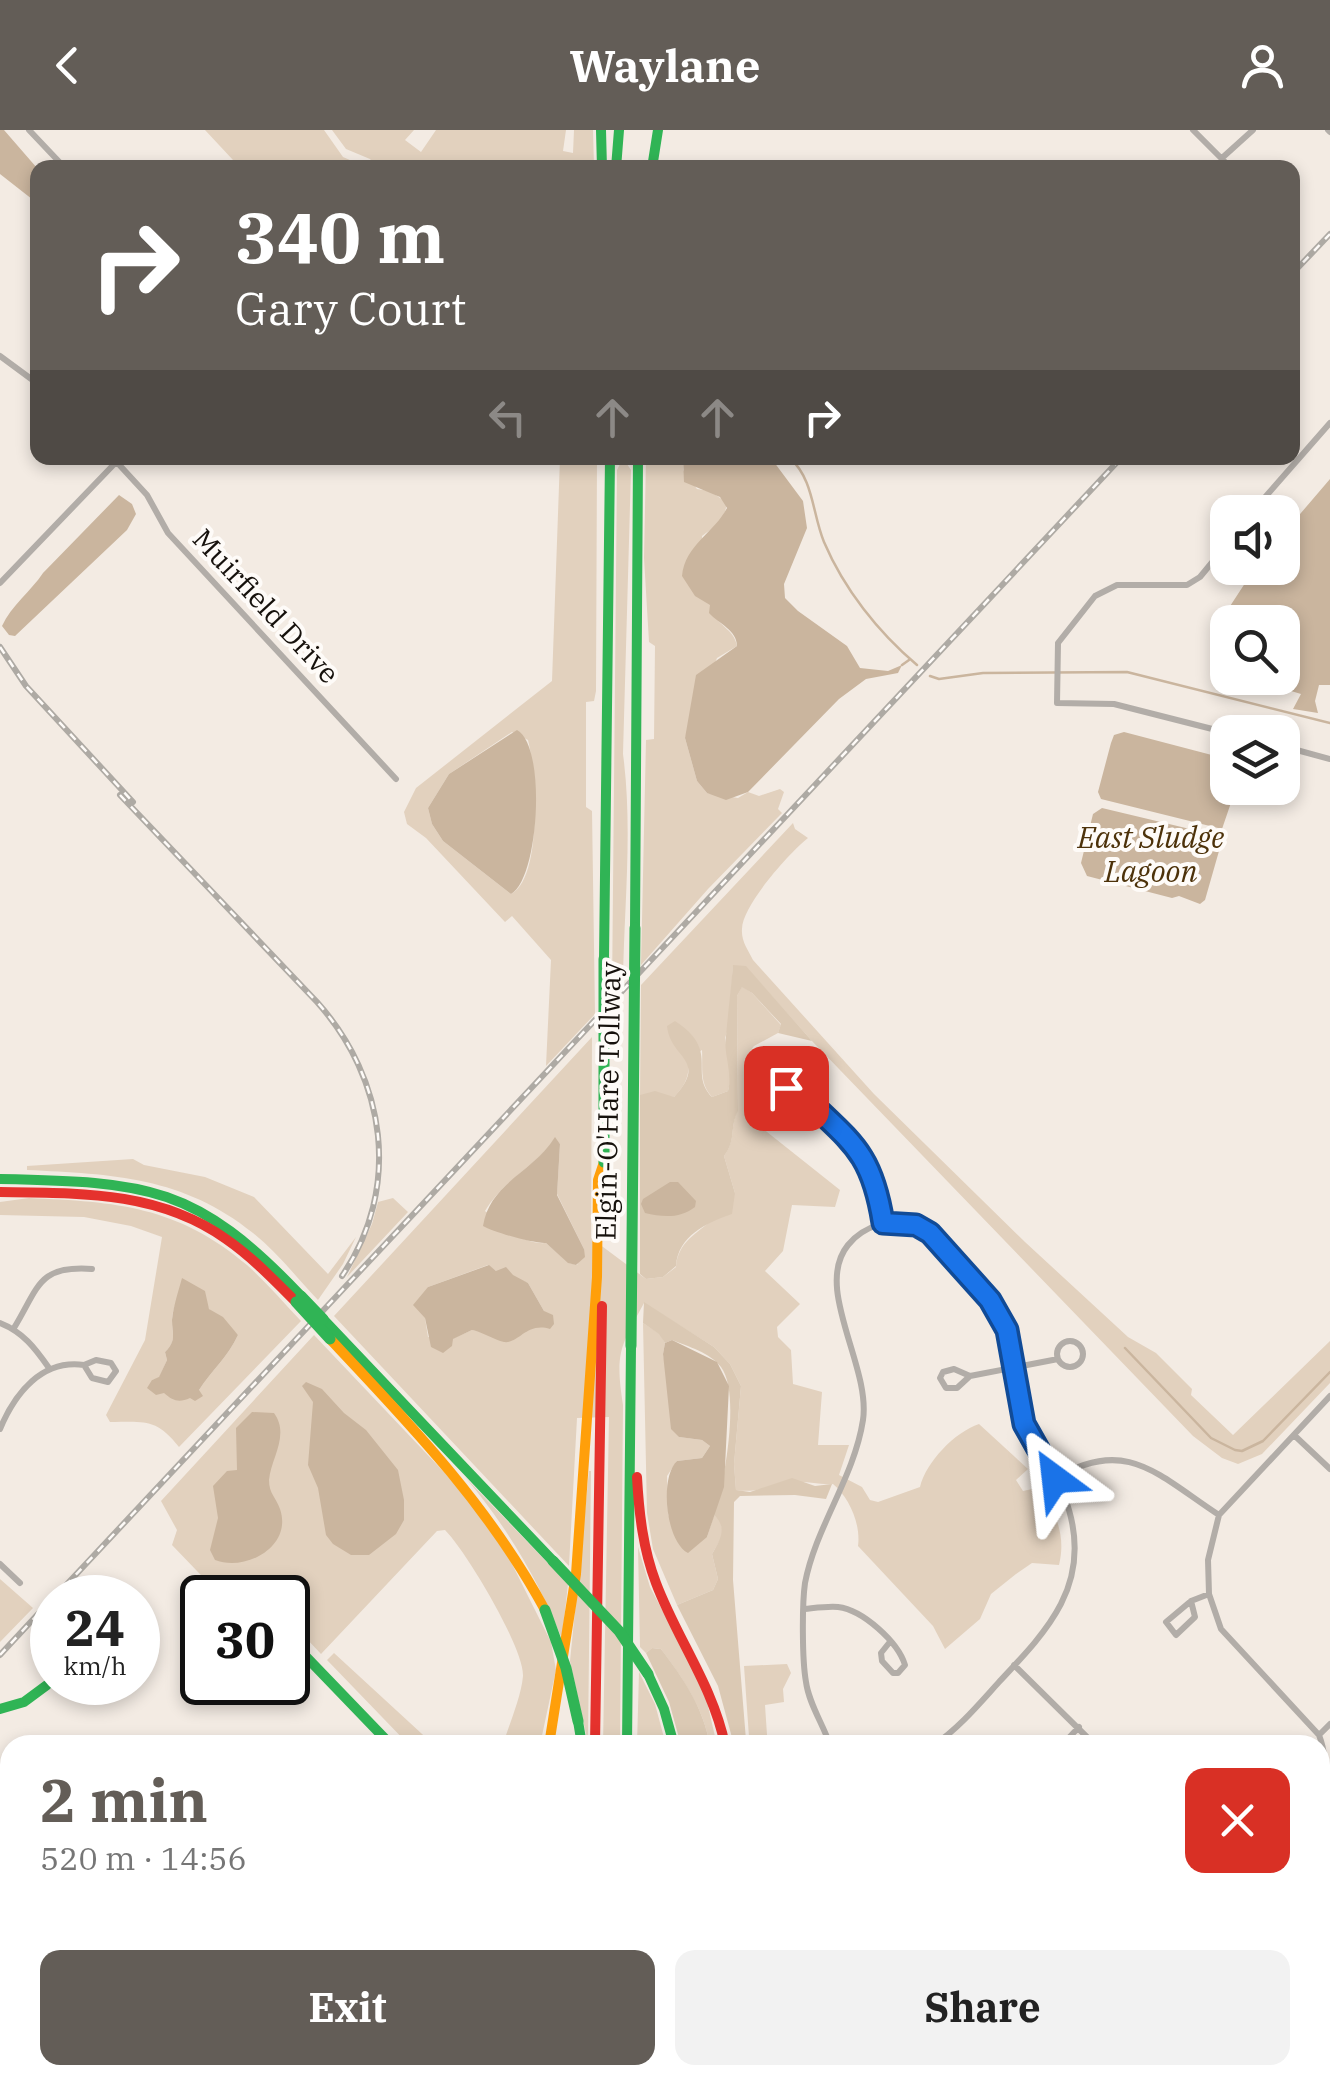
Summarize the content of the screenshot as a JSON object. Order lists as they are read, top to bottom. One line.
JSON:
{"streets":{"main road":["Elgin-O'Hare Tollway"],"street":["Muirfield Drive"]},"water":["East Sludge Lagoon"],"page":{"header":"Waylane","turn":["340 m","Gary Court"],"speed":"24 km/h","limit":"30","heading":["2 min","520 m · 14:56"],"buttons":["Exit","Share"]}}
